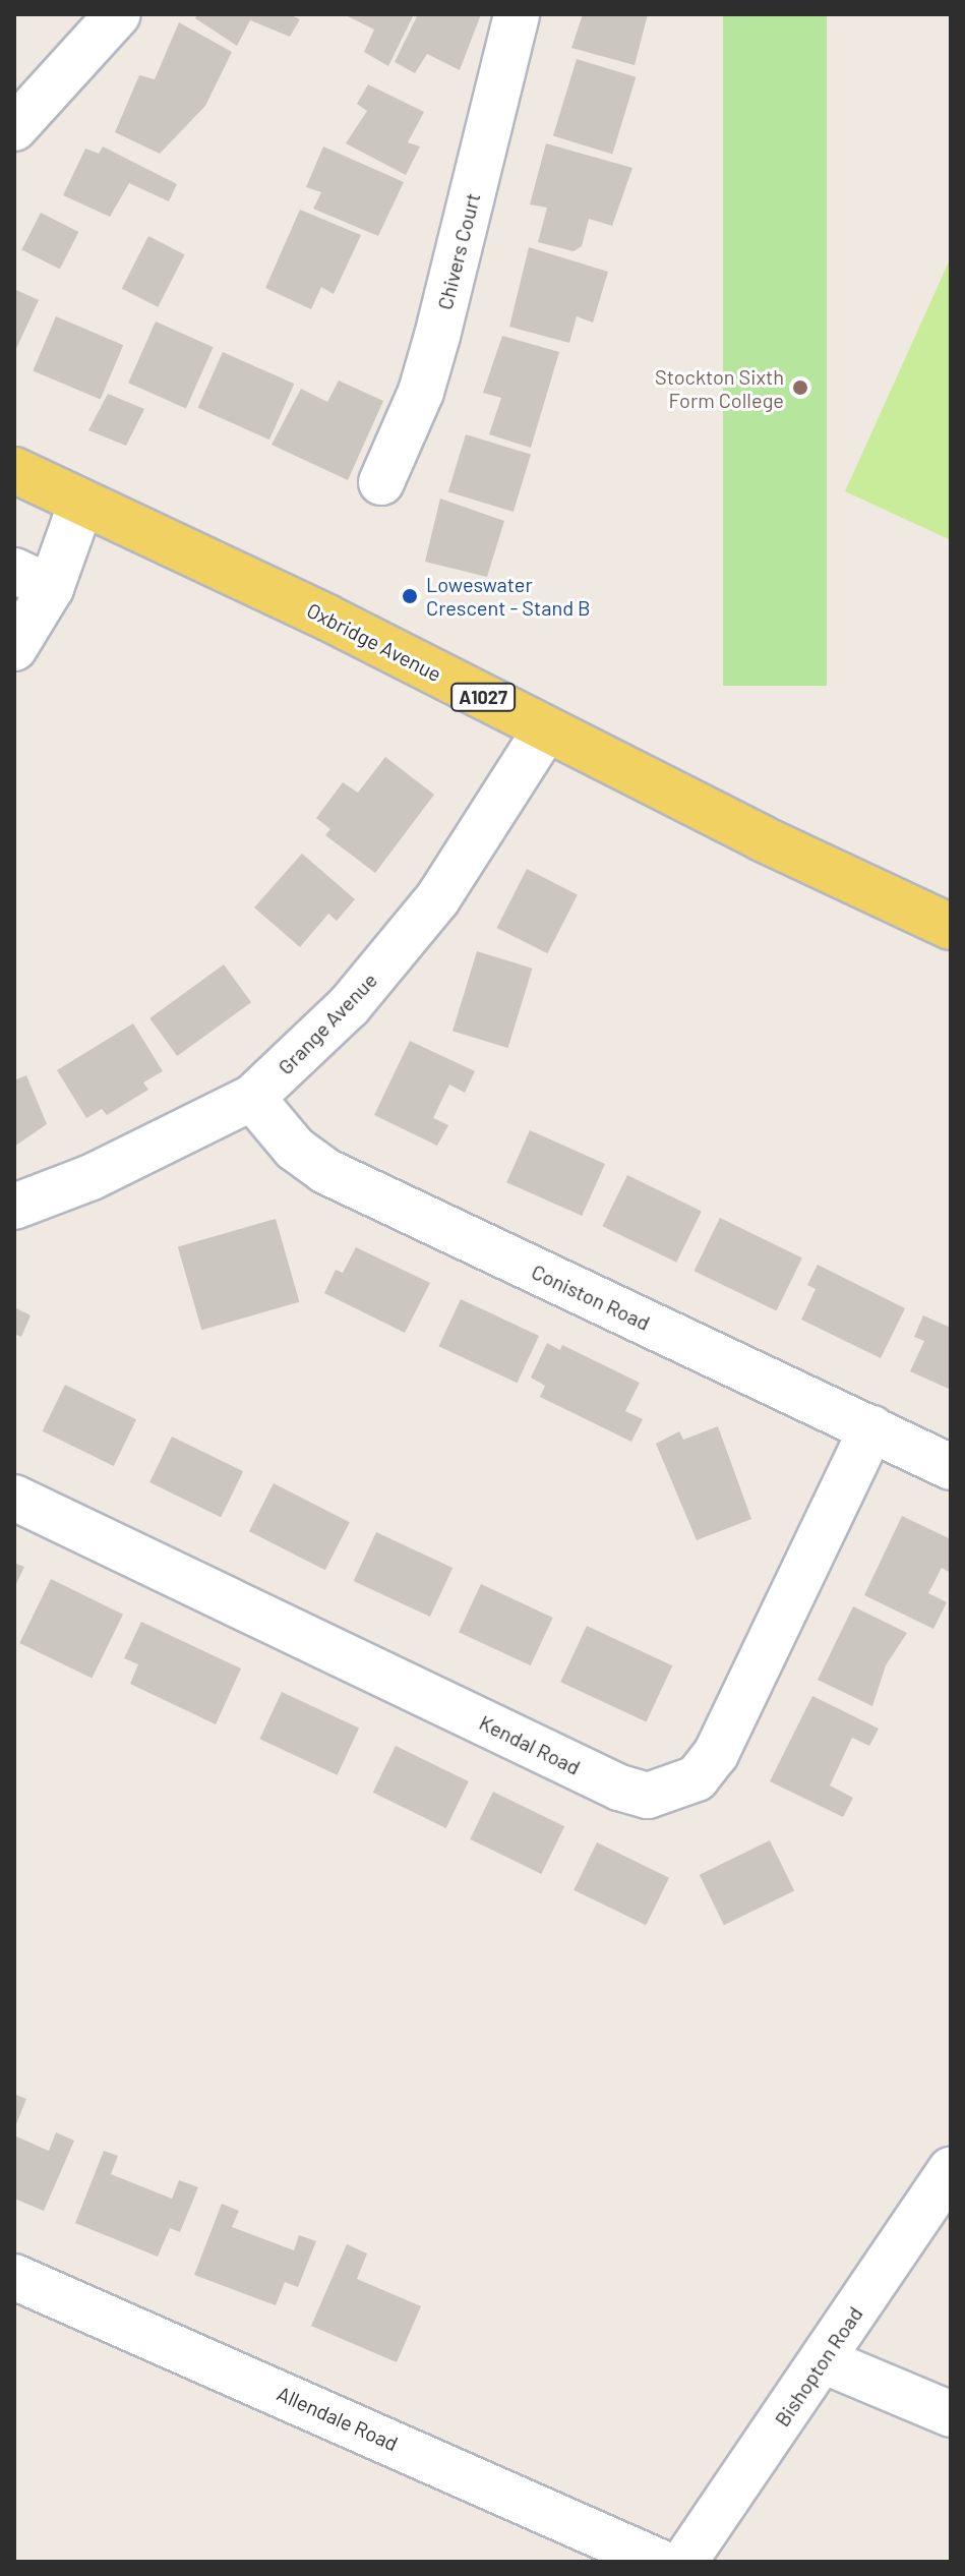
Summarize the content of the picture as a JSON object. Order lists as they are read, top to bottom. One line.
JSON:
{"streets":{"main road":["Oxbridge Avenue","A1027"],"street":["Chivers Court","Grange Avenue","Coniston Road","Kendal Road","Bishopton Road","Allendale Road"]},"crossings":[["Oxbridge Avenue","Grange Avenue"],["Grange Avenue","Coniston Road"],["Coniston Road","Kendal Road"]],"places":["Stockton Sixth Form College","Loweswater Crescent - Stand B"]}
